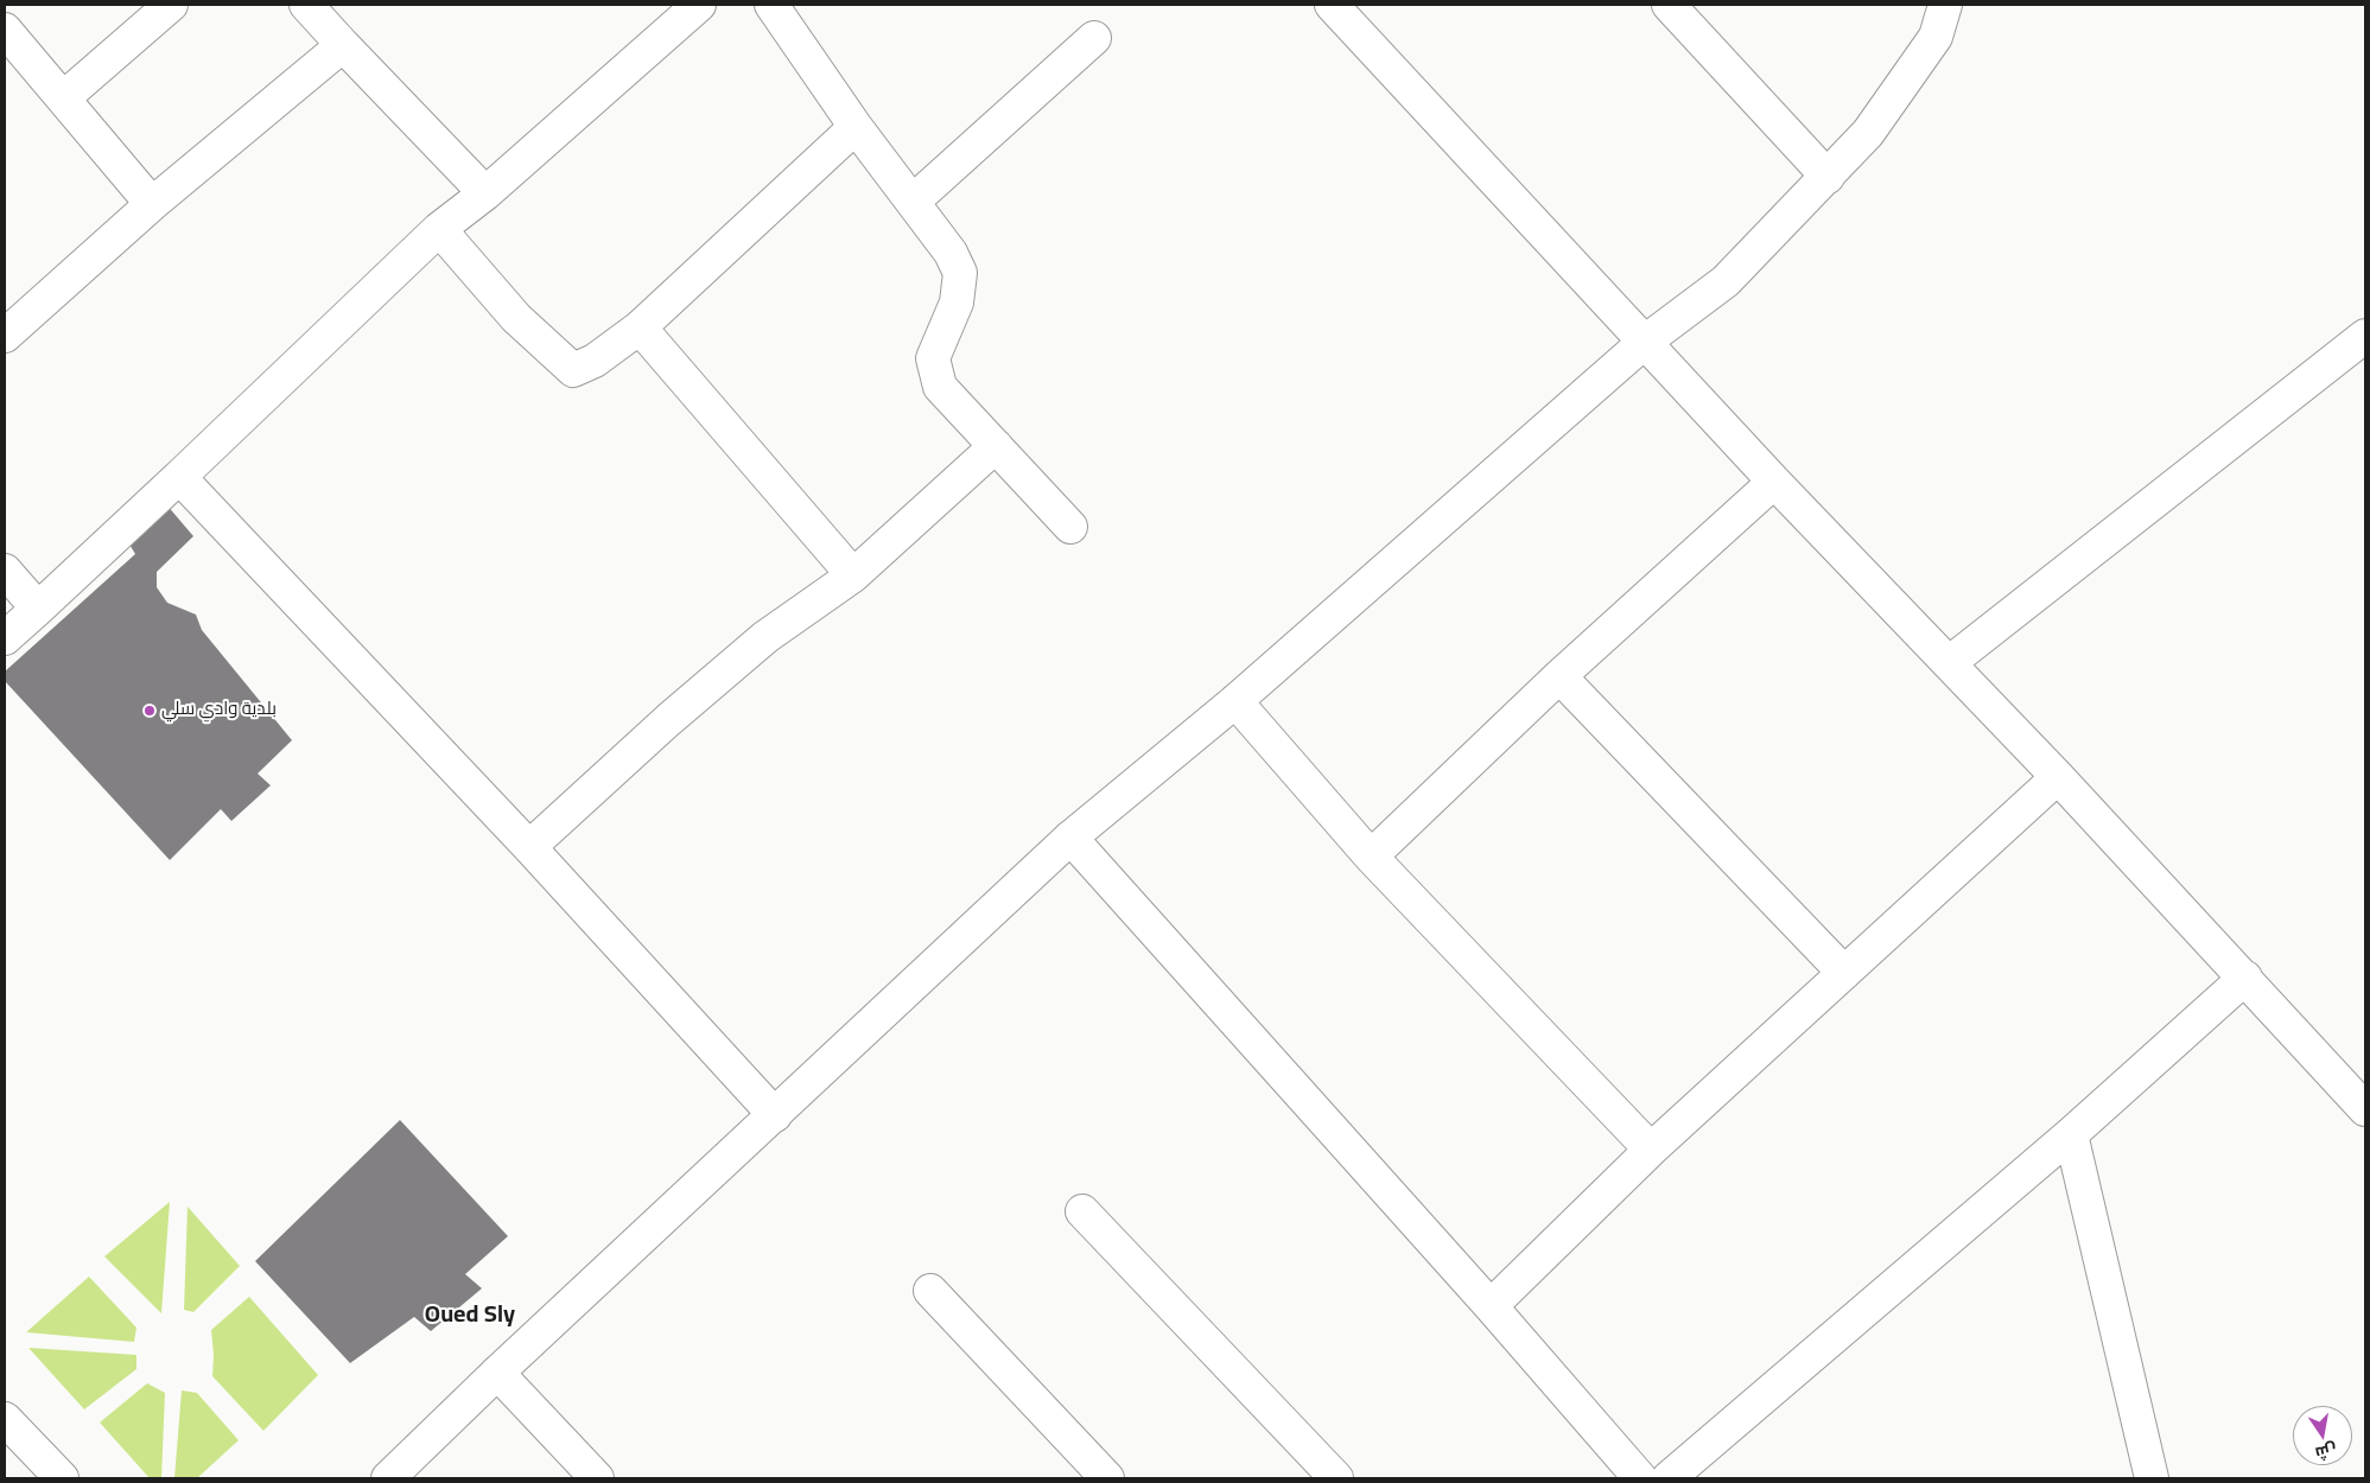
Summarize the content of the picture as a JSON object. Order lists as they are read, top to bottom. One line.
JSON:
{"districts":["Oued Sly"],"places":["بلدية وادي سلي"],"north":"bottom"}
